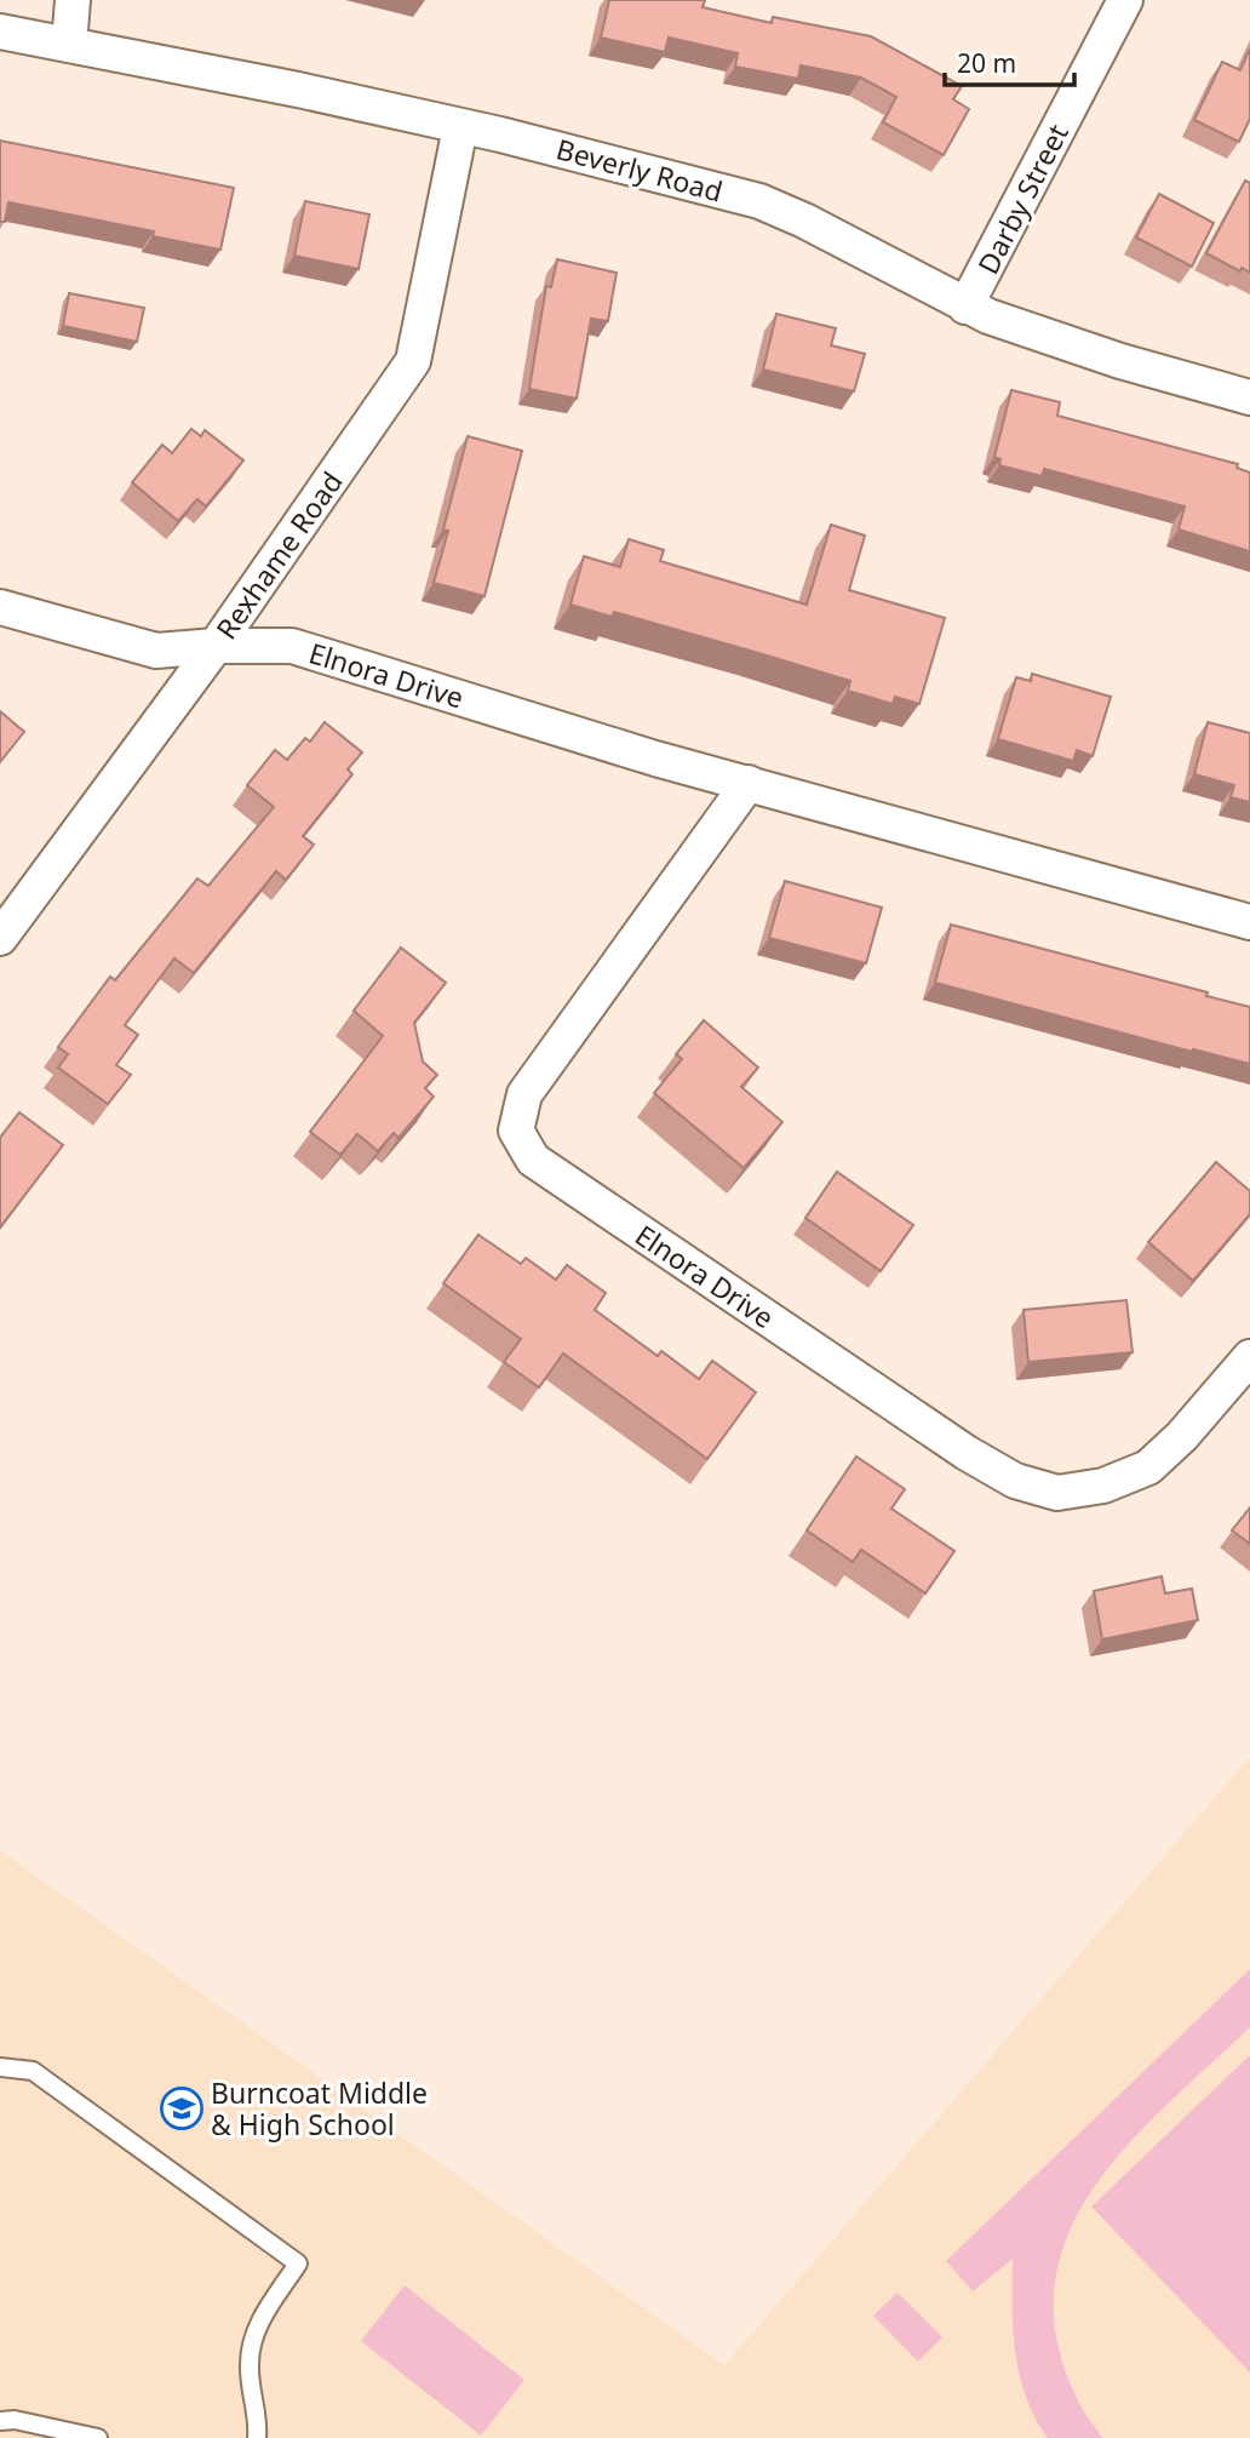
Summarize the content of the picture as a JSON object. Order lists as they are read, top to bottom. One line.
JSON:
{"streets":{"street":["Beverly Road","Darby Street","Rexhame Road","Elnora Drive"]},"crossings":[["Beverly Road","Darby Street"],["Beverly Road","Rexhame Road"],["Rexhame Road","Elnora Drive"]],"places":{"school or university":["Burncoat Middle & High School"]},"scale_bar":"20 m"}
